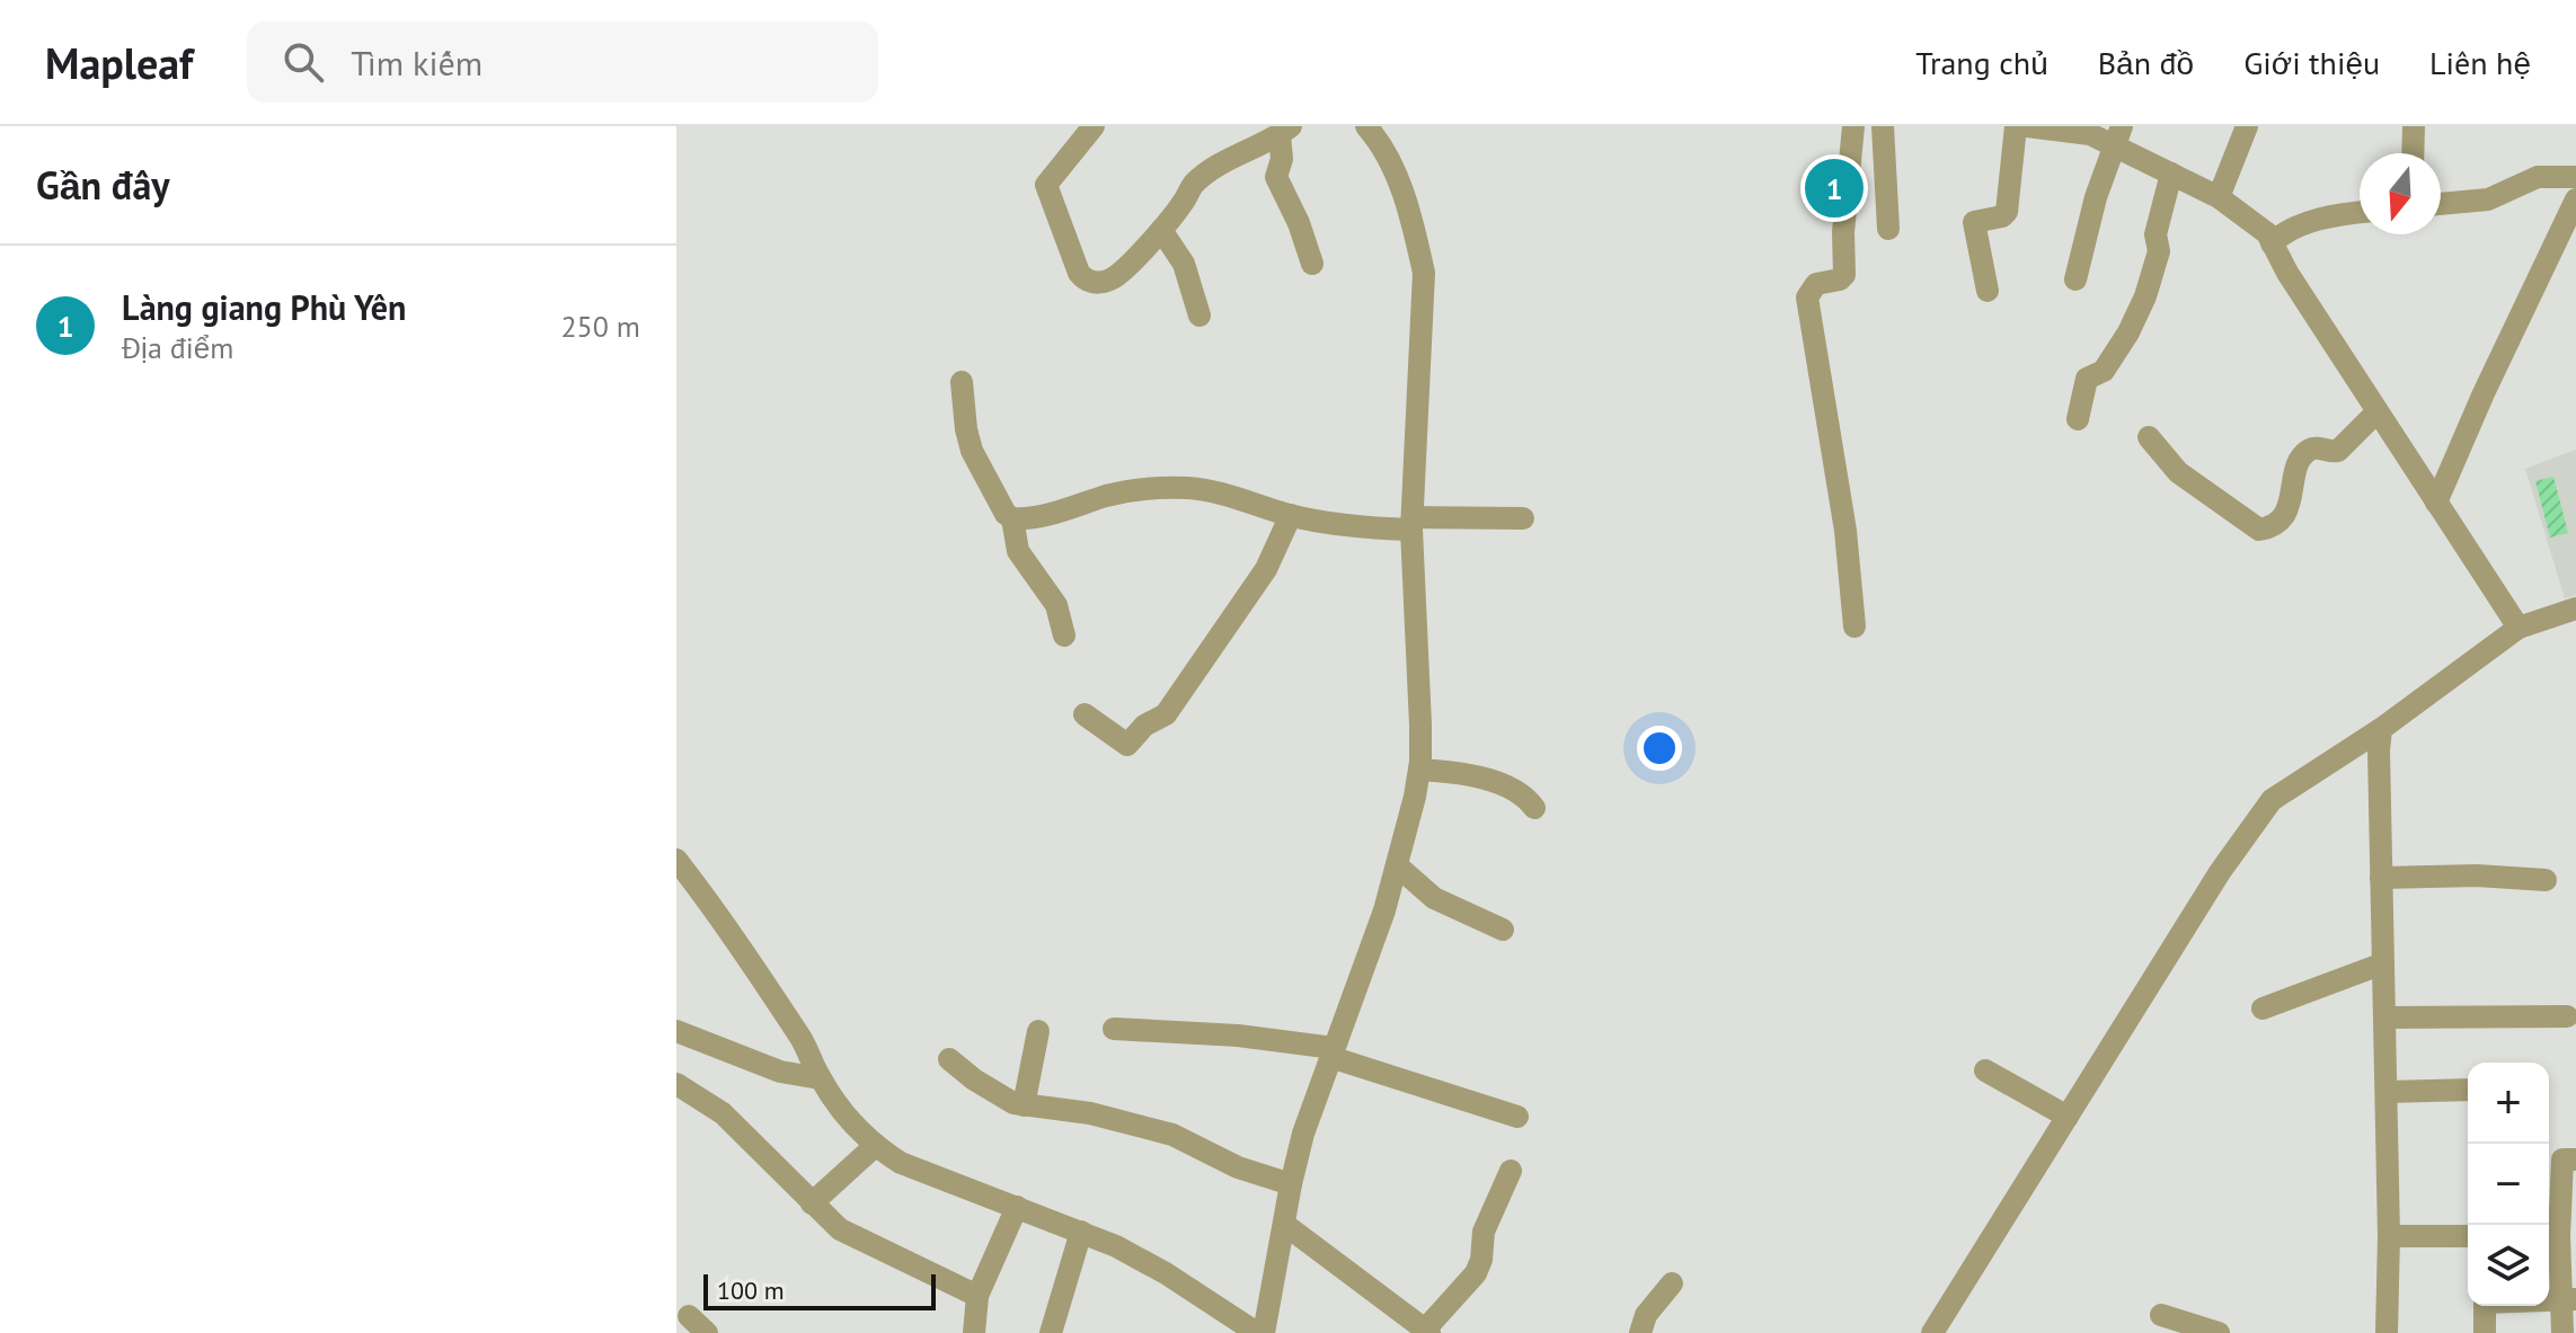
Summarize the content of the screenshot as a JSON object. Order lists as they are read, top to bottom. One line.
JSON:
{"scale_bar":"100 m","north":"bottom","page":{"header":"Mapleaf","search":"Tìm kiếm","nav":["Trang chủ","Bản đồ","Giới thiệu","Liên hệ"],"heading":"Gần đây","pins":"1","list":[{"mark":"1","name":"Làng giang Phù Yên","note":"Địa điểm","value":"250 m"}],"map_buttons":["+","−"],"scale":"100 m"}}
